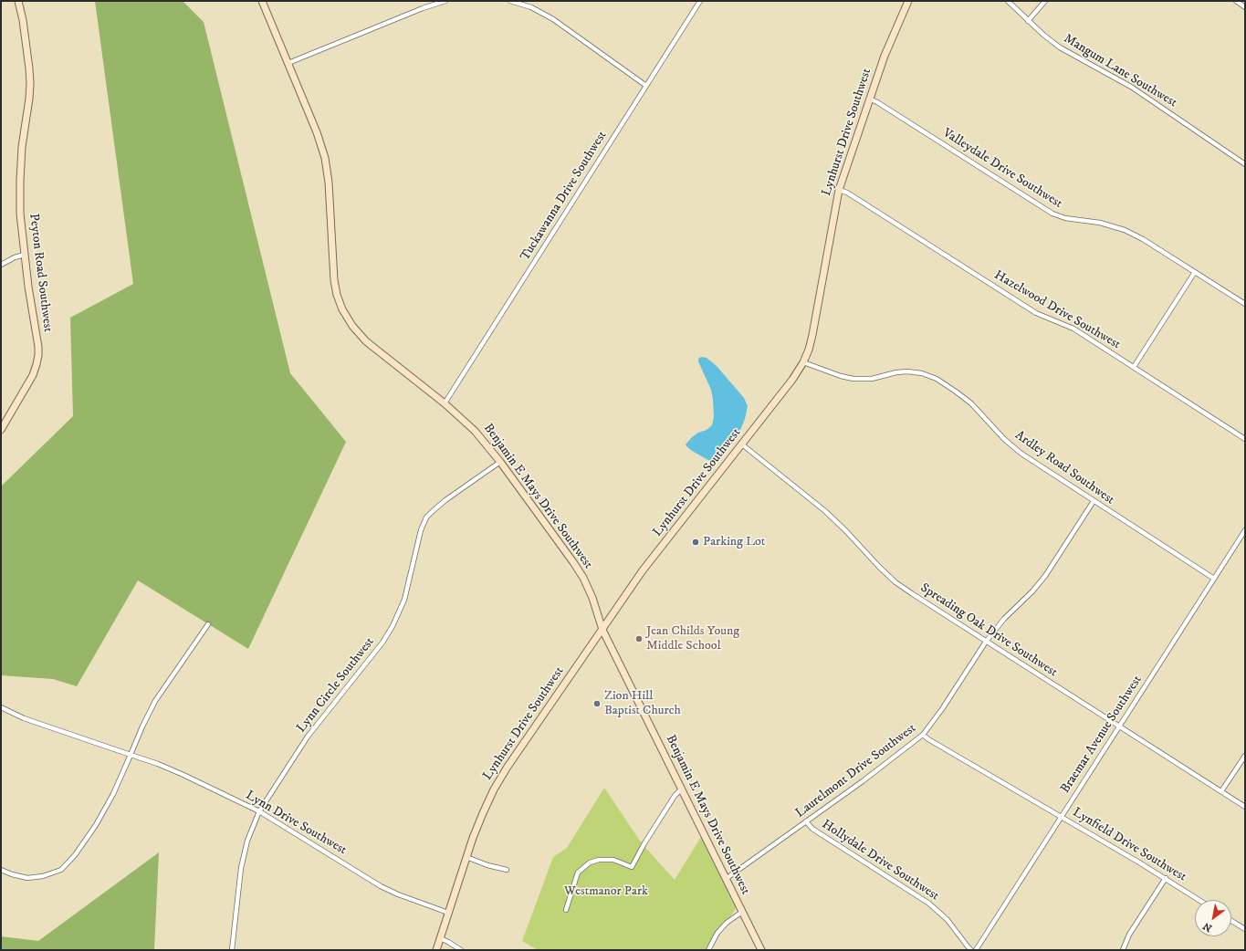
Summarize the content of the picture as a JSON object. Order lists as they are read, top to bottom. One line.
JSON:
{"streets":{"street":["Mangum Lane Southwest","Lynhurst Drive Southwest","Valleydale Drive Southwest","Tuckawanna Drive Southwest","Peyton Road Southwest","Hazelwood Drive Southwest","Ardley Road Southwest","Benjamin E Mays Drive Southwest","Spreading Oak Drive Southwest","Lynn Circle Southwest","Braemar Avenue Southwest","Laurelmont Drive Southwest","Lynn Drive Southwest","Lynfield Drive Southwest","Hollydale Drive Southwest"]},"crossings":[["Lynhurst Drive Southwest","Valleydale Drive Southwest"],["Lynhurst Drive Southwest","Hazelwood Drive Southwest"],["Lynhurst Drive Southwest","Ardley Road Southwest"],["Lynhurst Drive Southwest","Benjamin E Mays Drive Southwest"],["Lynhurst Drive Southwest","Spreading Oak Drive Southwest"],["Lynhurst Drive Southwest","Lynn Drive Southwest"],["Tuckawanna Drive Southwest","Benjamin E Mays Drive Southwest"],["Ardley Road Southwest","Braemar Avenue Southwest"],["Ardley Road Southwest","Laurelmont Drive Southwest"],["Benjamin E Mays Drive Southwest","Lynn Circle Southwest"],["Benjamin E Mays Drive Southwest","Laurelmont Drive Southwest"],["Spreading Oak Drive Southwest","Braemar Avenue Southwest"],["Spreading Oak Drive Southwest","Laurelmont Drive Southwest"],["Lynn Circle Southwest","Lynn Drive Southwest"],["Braemar Avenue Southwest","Lynfield Drive Southwest"],["Laurelmont Drive Southwest","Lynfield Drive Southwest"],["Laurelmont Drive Southwest","Hollydale Drive Southwest"]],"parks":["Westmanor Park"],"places":["Parking Lot","Jean Childs Young Middle School","Zion Hill Baptist Church"],"north":"bottom left"}
